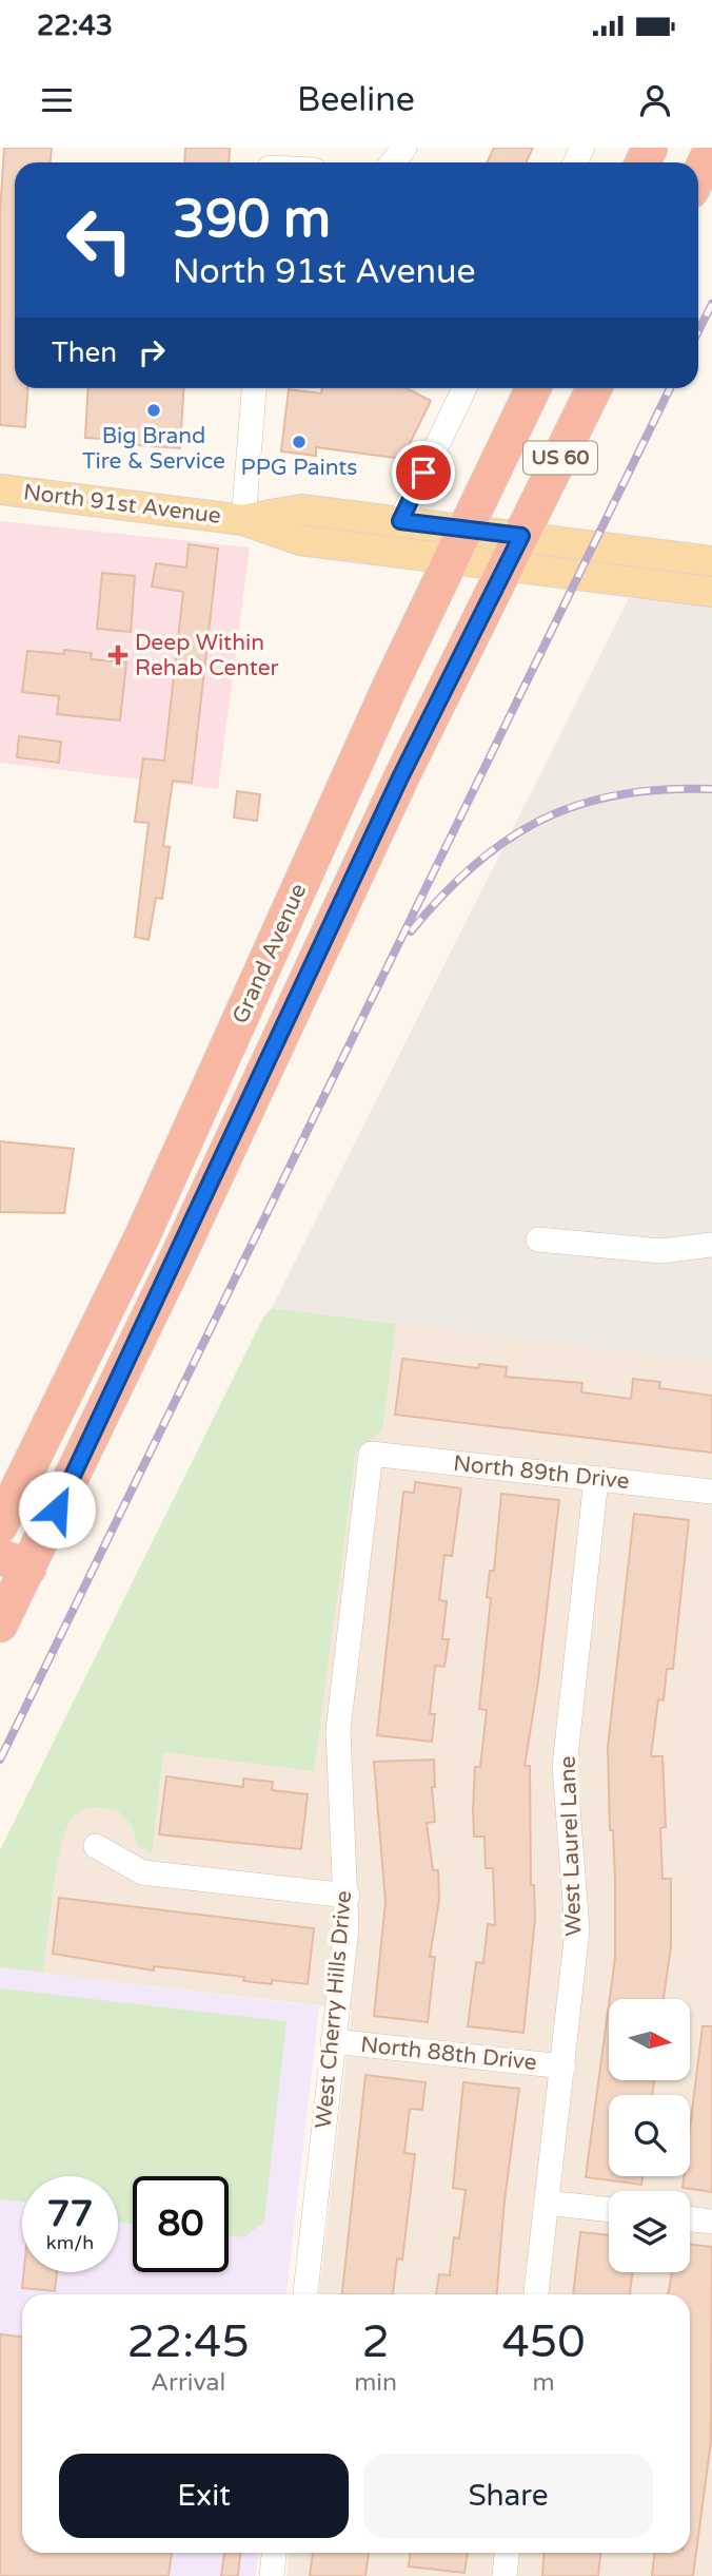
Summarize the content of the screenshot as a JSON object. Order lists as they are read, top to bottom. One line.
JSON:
{"streets":{"highway":["US 60","Grand Avenue"],"main road":["North 91st Avenue"],"street":["North 89th Drive","West Laurel Lane","West Cherry Hills Drive","North 88th Drive"]},"crossings":[["North 91st Avenue","Grand Avenue"],["North 89th Drive","West Laurel Lane"],["North 89th Drive","West Cherry Hills Drive"],["West Laurel Lane","North 88th Drive"],["West Cherry Hills Drive","North 88th Drive"]],"places":{"other":["Big Brand Tire & Service","PPG Paints"],"health":["Deep Within Rehab Center"]},"north":"right","page":{"status":"22:43","header":"Beeline","turn":["390 m","North 91st Avenue"],"then":"Then","speed":"77 km/h","limit":"80","eta":["22:45","Arrival","2","min","450","m"],"buttons":["Exit","Share"]}}
